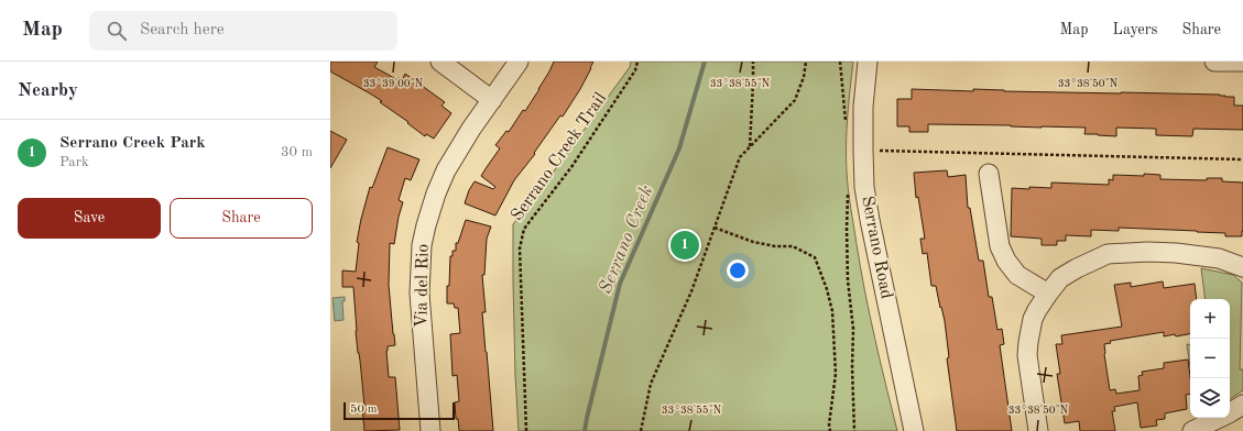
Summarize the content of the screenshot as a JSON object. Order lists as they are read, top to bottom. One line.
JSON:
{"streets":{"street":["Serrano Road","Via del Rio"],"path":["Serrano Creek Trail"]},"water":["Serrano Creek"],"scale_bar":"50 m","page":{"header":"Map","search":"Search here","nav":["Map","Layers","Share"],"heading":"Nearby","list":[{"mark":"1","name":"Serrano Creek Park","note":"Park","value":"30 m"}],"buttons":["Save","Share"],"pins":"1","map_buttons":["+","−"],"scale":"50 m"},"coordinates":["33°39'00\"N","33°38'55\"N","33°38'50\"N"]}
